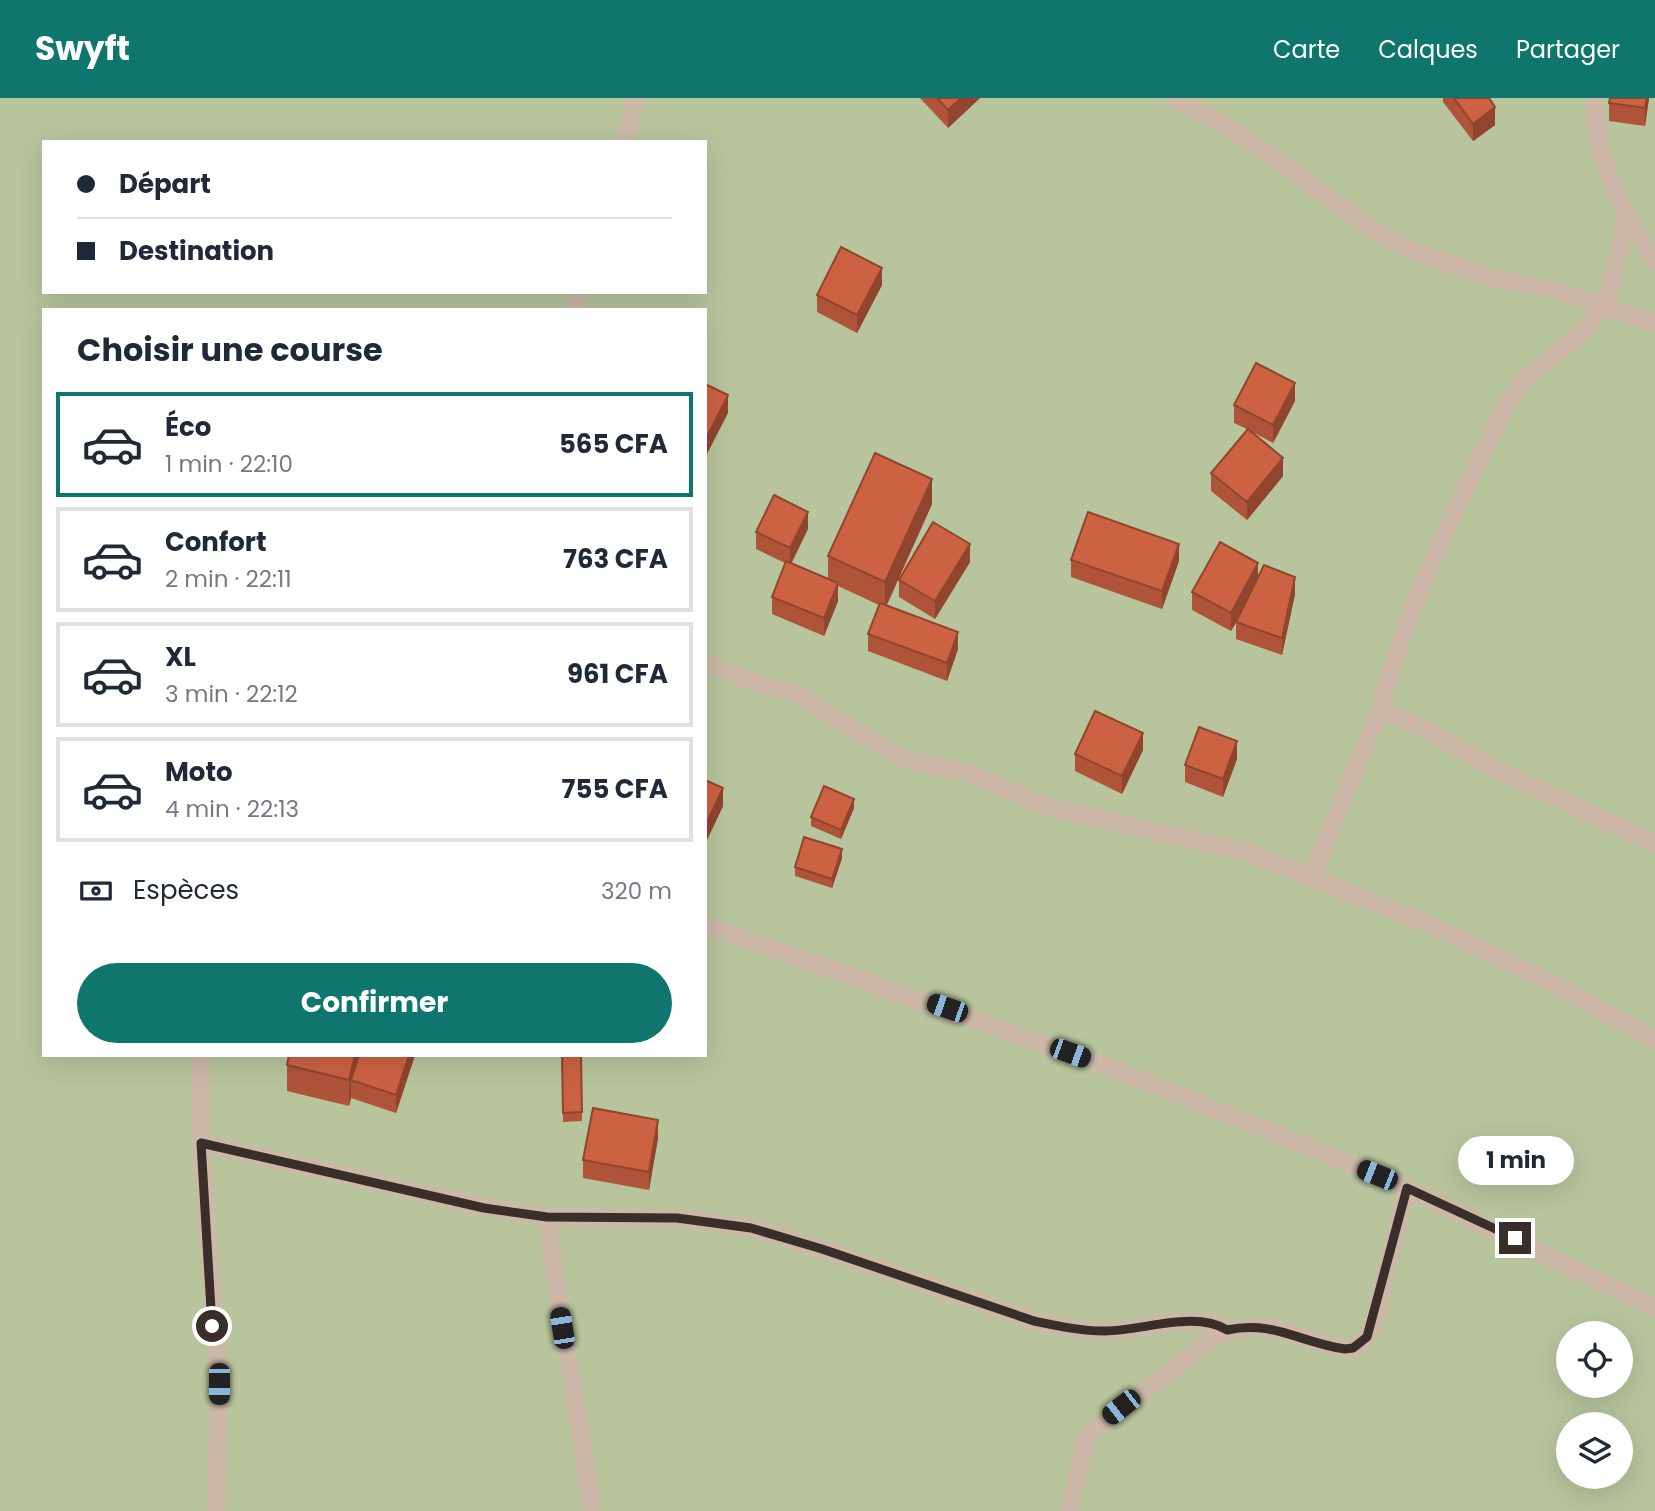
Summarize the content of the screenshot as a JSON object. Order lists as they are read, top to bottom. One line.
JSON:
{"page":{"header":"Swyft","nav":["Carte","Calques","Partager"],"banner":["Départ","Destination"],"heading":"Choisir une course","list":[{"name":"Éco","note":"1 min · 22:10","value":"565 CFA"},{"name":"Confort","note":"2 min · 22:11","value":"763 CFA"},{"name":"XL","note":"3 min · 22:12","value":"961 CFA"},{"name":"Moto","note":"4 min · 22:13","value":"755 CFA"}],"pay":["Espèces","320 m"],"buttons":"Confirmer","bubble":"1 min"}}
